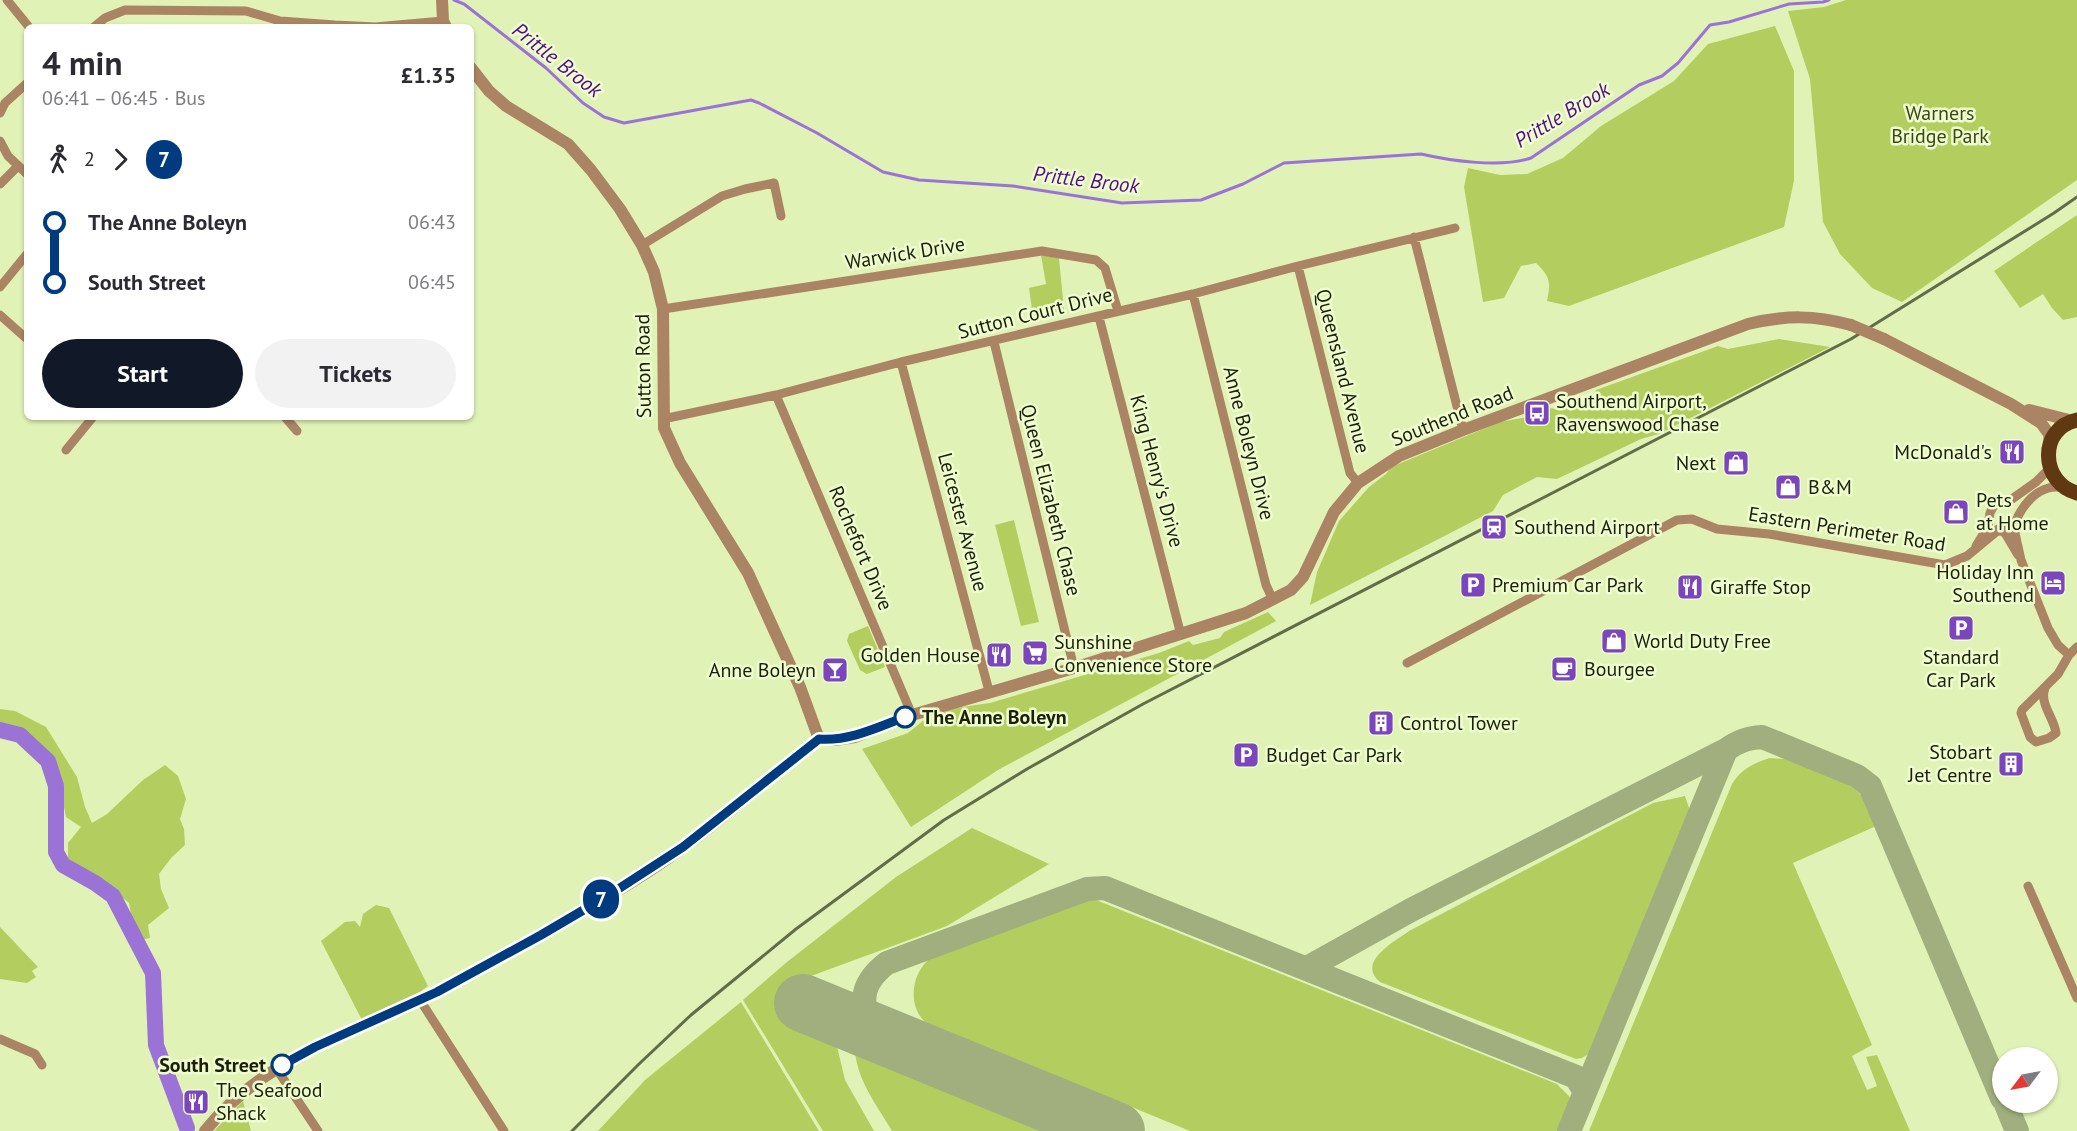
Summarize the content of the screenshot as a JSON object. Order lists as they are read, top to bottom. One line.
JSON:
{"streets":{"street":["Warwick Drive","Sutton Court Drive","Sutton Road","Queensland Avenue","Southend Road","Anne Boleyn Drive","King Henry's Drive","Queen Elizabeth Chase","Leicester Avenue","Eastern Perimeter Road","Rochefort Drive"]},"crossings":[["Warwick Drive","Sutton Court Drive"],["Warwick Drive","Sutton Road"],["Sutton Court Drive","Sutton Road"],["Sutton Court Drive","Queensland Avenue"],["Sutton Court Drive","Anne Boleyn Drive"],["Sutton Court Drive","King Henry's Drive"],["Sutton Court Drive","Queen Elizabeth Chase"],["Sutton Court Drive","Leicester Avenue"],["Sutton Court Drive","Rochefort Drive"],["Sutton Road","Southend Road"],["Queensland Avenue","Southend Road"],["Southend Road","Anne Boleyn Drive"],["Southend Road","King Henry's Drive"],["Southend Road","Queen Elizabeth Chase"],["Southend Road","Leicester Avenue"],["Southend Road","Rochefort Drive"]],"water":["Prittle Brook"],"parks":["Warners Bridge Park"],"places":{"bus stop":["Southend Airport, Ravenswood Chase"],"restaurant":["McDonald's","Giraffe Stop","Golden House","The Seafood Shack"],"shop":["Next","B&M","Pets at Home","World Duty Free"],"station":["Southend Airport"],"hotel":["Holiday Inn Southend"],"parking":["Premium Car Park","Standard Car Park","Budget Car Park"],"supermarket":["Sunshine Convenience Store"],"cafe":["Bourgee"],"bar":["Anne Boleyn"],"other":["The Anne Boleyn","South Street"],"building":["Control Tower","Stobart Jet Centre"]},"lines":["bus line 7"],"north":"bottom left","page":{"on_map":"7","heading":["4 min","06:41 – 06:45 · Bus","£1.35"],"legs":["2","7"],"list":[{"name":"The Anne Boleyn","value":"06:43"},{"name":"South Street","value":"06:45"}],"buttons":["Start","Tickets"]}}
